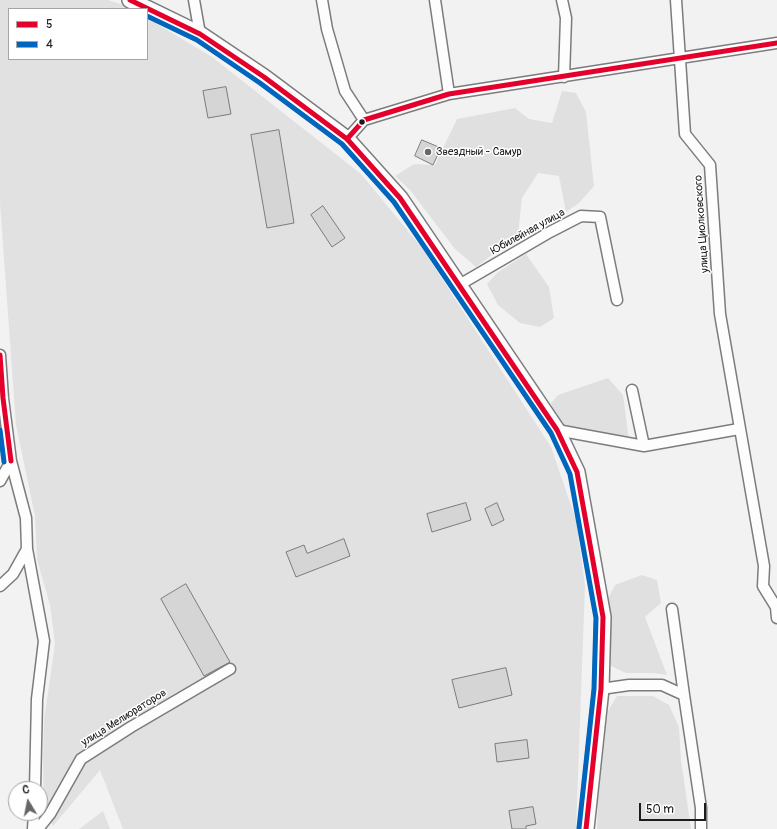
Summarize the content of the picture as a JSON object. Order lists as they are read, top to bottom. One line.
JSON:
{"streets":{"street":["улица Циолковского","Юбилейная улица","улица Мелиораторов"]},"places":["Звездный - Самур"],"lines":["transit line 5","transit line 4"],"legend":["5","4"],"scale_bar":"50 m","north":"top"}
